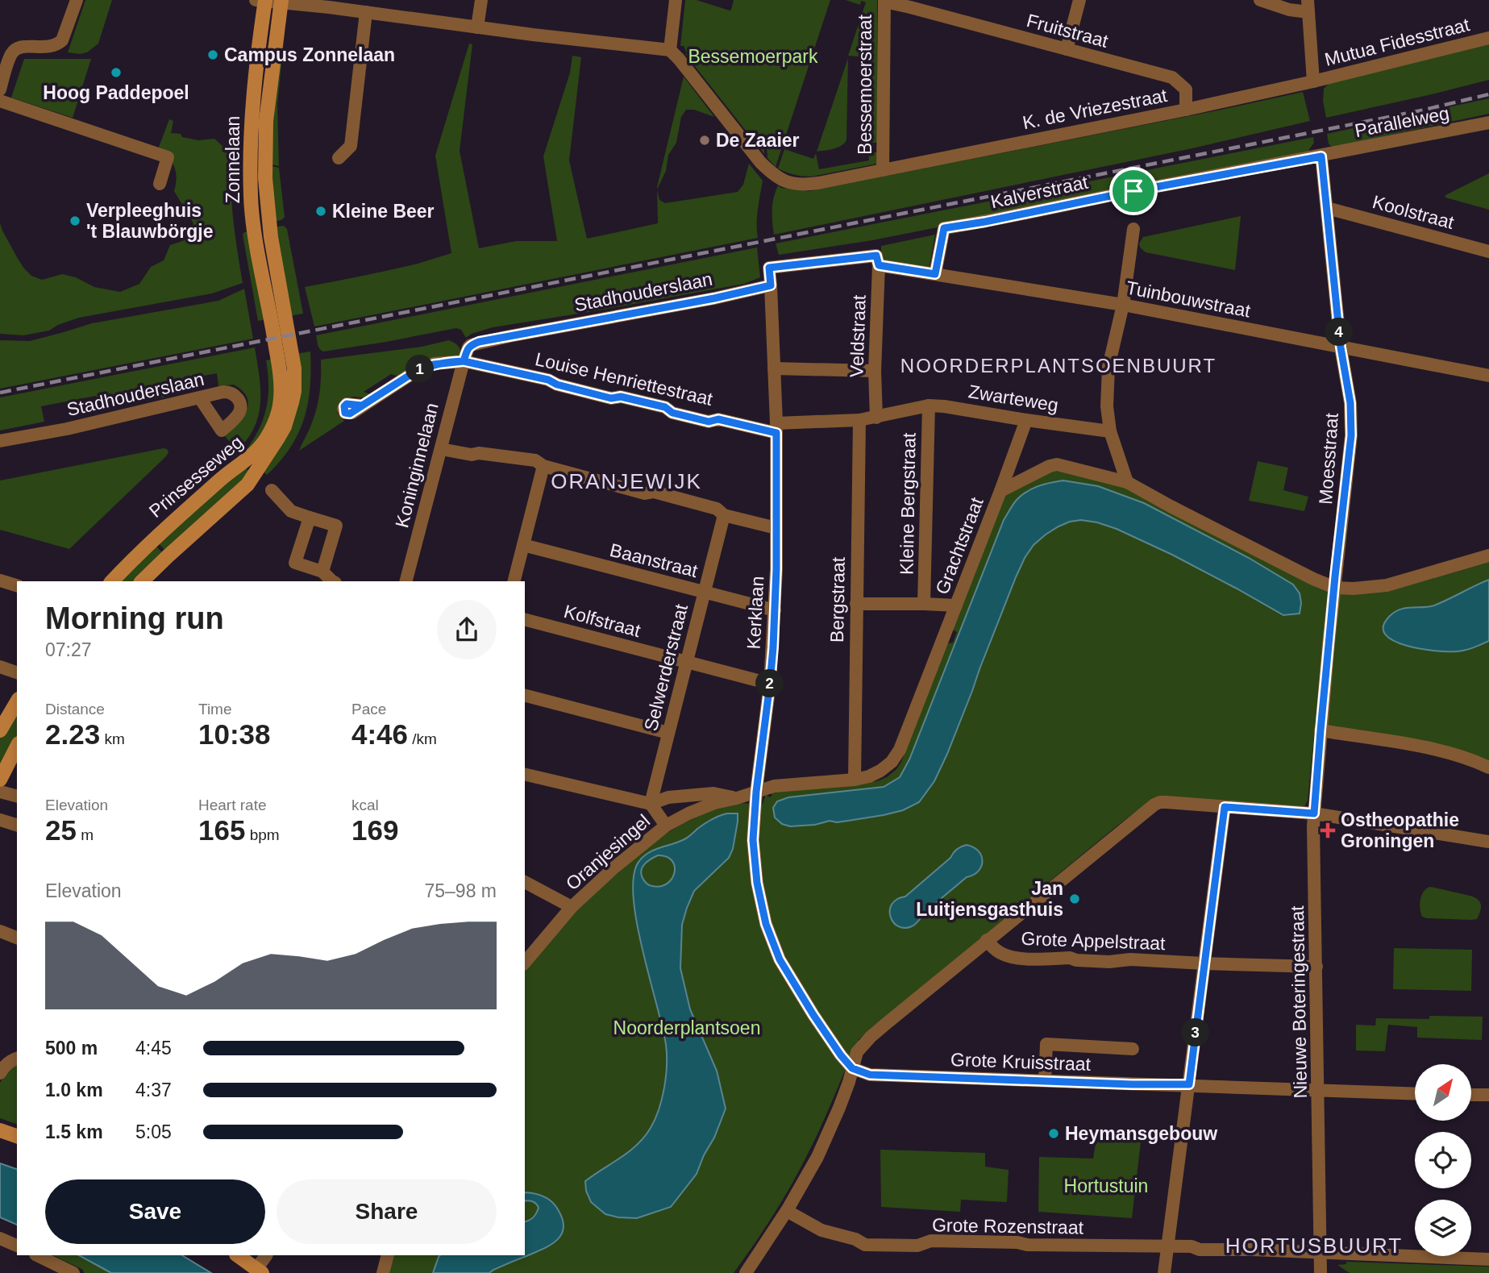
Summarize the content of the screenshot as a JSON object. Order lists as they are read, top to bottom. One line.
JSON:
{"streets":{"street":["Fruitstraat","Mutua Fidesstraat","Bessemoerstraat","K. de Vriezestraat","Parallelweg","Zonnelaan","Kalverstraat","Koolstraat","Stadhouderslaan","Tuinbouwstraat","Veldstraat","Louise Henriettestraat","Zwarteweg","Moesstraat","Koninginnelaan","Prinsesseweg","Kleine Bergstraat","Grachtstraat","Baanstraat","Bergstraat","Kerklaan","Kolfstraat","Selwerderstraat","Oranjesingel","Grote Appelstraat","Nieuwe Boteringestraat","Grote Kruisstraat","Grote Rozenstraat"]},"crossings":[["Fruitstraat","Bessemoerstraat"],["Fruitstraat","K. de Vriezestraat"],["Mutua Fidesstraat","K. de Vriezestraat"],["Bessemoerstraat","K. de Vriezestraat"],["Parallelweg","Kalverstraat"],["Parallelweg","Moesstraat"],["Zonnelaan","Prinsesseweg"],["Kalverstraat","Tuinbouwstraat"],["Kalverstraat","Moesstraat"],["Koolstraat","Moesstraat"],["Stadhouderslaan","Koninginnelaan"],["Stadhouderslaan","Kerklaan"],["Tuinbouwstraat","Veldstraat"],["Tuinbouwstraat","Moesstraat"],["Tuinbouwstraat","Kerklaan"],["Veldstraat","Zwarteweg"],["Louise Henriettestraat","Zwarteweg"],["Louise Henriettestraat","Koninginnelaan"],["Louise Henriettestraat","Kerklaan"],["Zwarteweg","Kleine Bergstraat"],["Zwarteweg","Bergstraat"],["Zwarteweg","Kerklaan"],["Moesstraat","Grachtstraat"],["Moesstraat","Nieuwe Boteringestraat"],["Grachtstraat","Bergstraat"],["Grachtstraat","Kerklaan"],["Grachtstraat","Oranjesingel"],["Baanstraat","Kerklaan"],["Baanstraat","Selwerderstraat"],["Kerklaan","Kolfstraat"],["Kerklaan","Oranjesingel"],["Kerklaan","Grote Kruisstraat"],["Kolfstraat","Selwerderstraat"],["Grote Appelstraat","Nieuwe Boteringestraat"],["Nieuwe Boteringestraat","Grote Kruisstraat"],["Nieuwe Boteringestraat","Grote Rozenstraat"]],"districts":["NOORDERPLANTSOENBUURT","ORANJEWIJK","HORTUSBUURT"],"parks":["Bessemoerpark","Noorderplantsoen","Hortustuin"],"places":{"other":["Campus Zonnelaan","Hoog Paddepoel","De Zaaier","Kleine Beer","Verpleeghuis 't Blauwbörgje","Jan Luitjensgasthuis","Heymansgebouw"],"health":["Ostheopathie Groningen"]},"north":"top right","page":{"pins":["4","1","2","3"],"heading":["Morning run","07:27"],"stats":[["Distance","2.23 km"],["Time","10:38"],["Pace","4:46 /km"],["Elevation","25 m"],["Heart rate","165 bpm"],["kcal","169"]],"chart":["Elevation","75–98 m"],"list":[{"name":"500 m","note":"4:45"},{"name":"1.0 km","note":"4:37"},{"name":"1.5 km","note":"5:05"}],"buttons":["Save","Share"]}}
